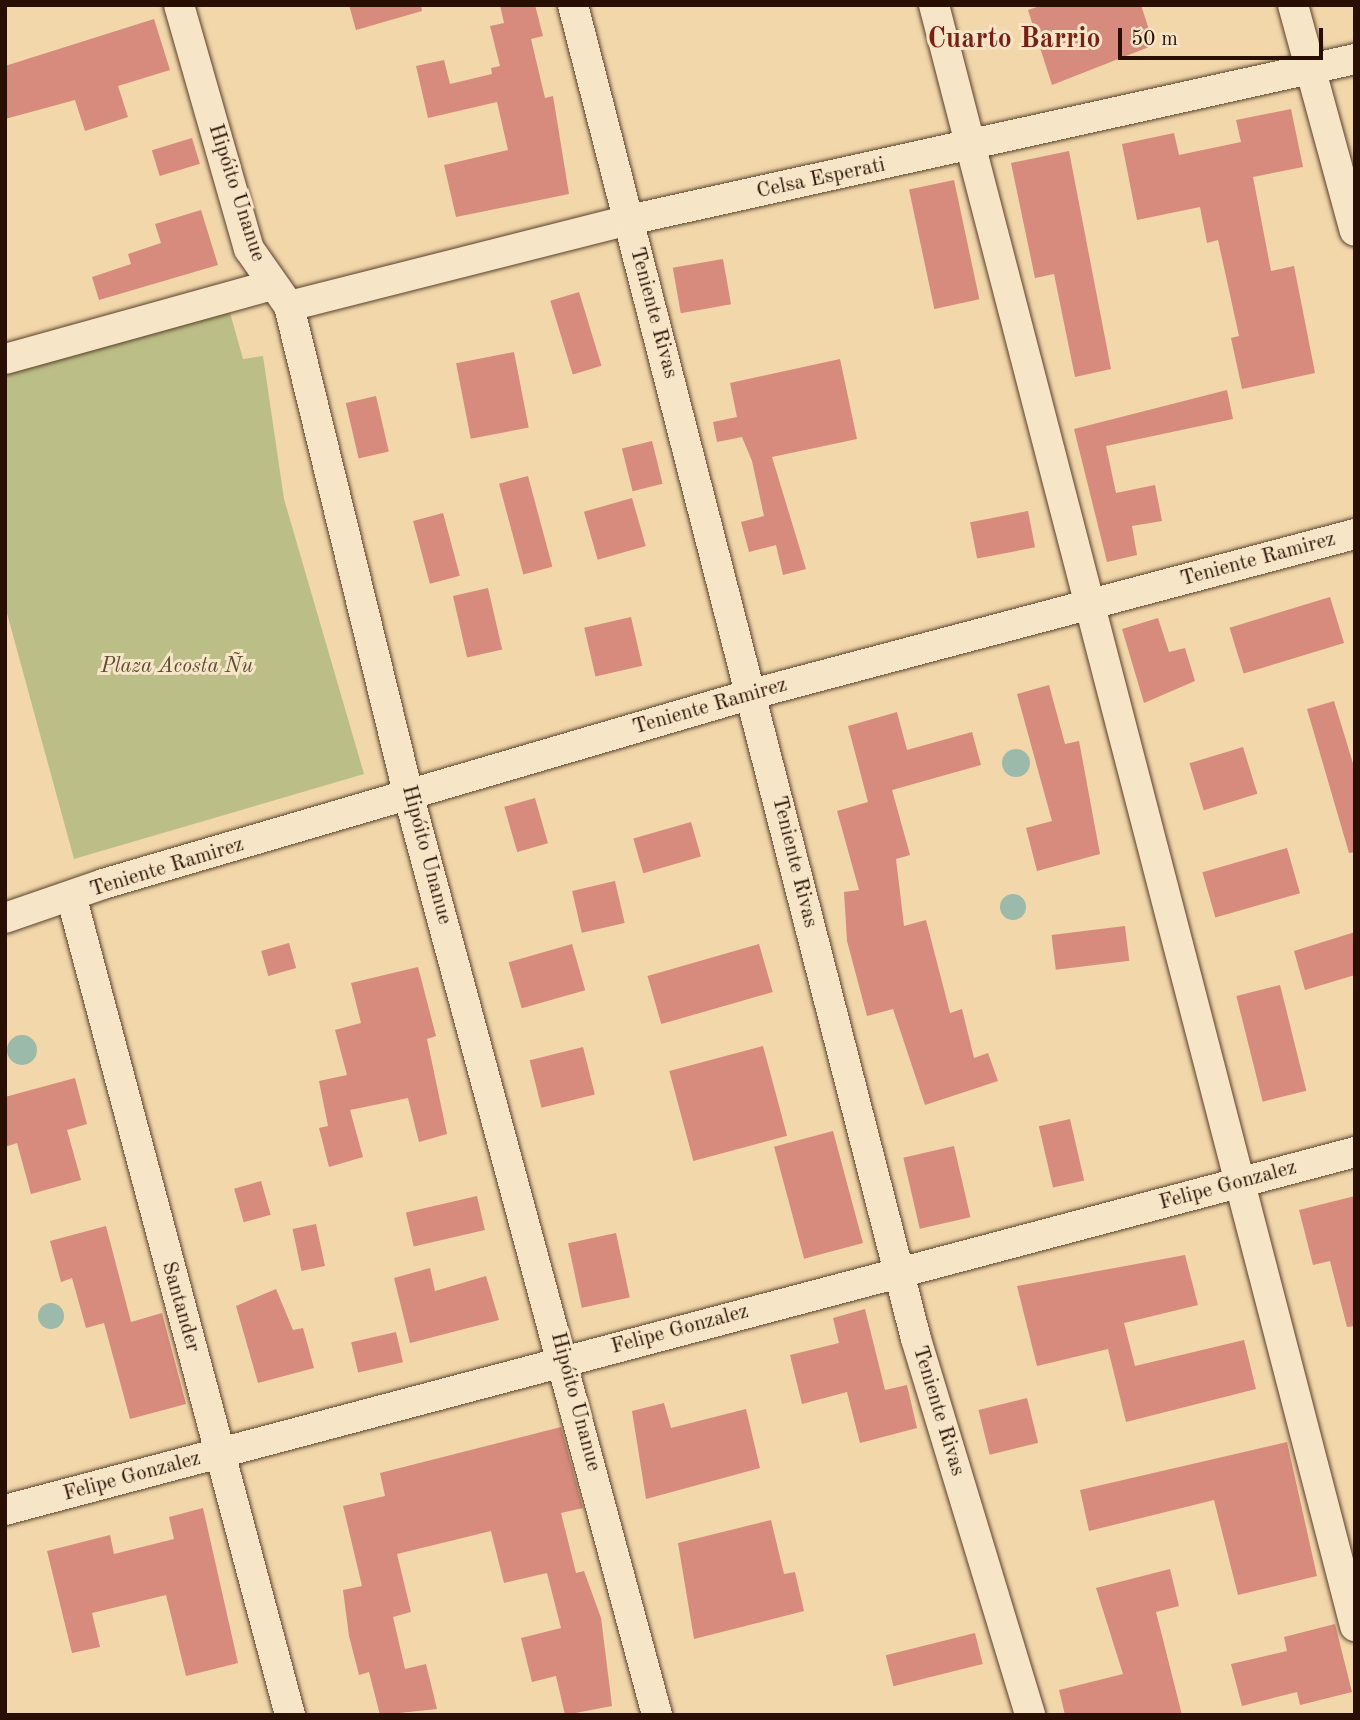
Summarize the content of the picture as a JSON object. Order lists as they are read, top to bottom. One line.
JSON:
{"streets":{"street":["Celsa Esperati","Hipóito Unanue","Teniente Rivas","Teniente Ramirez","Felipe Gonzalez","Santander"]},"crossings":[["Celsa Esperati","Hipóito Unanue"],["Celsa Esperati","Teniente Rivas"],["Hipóito Unanue","Teniente Ramirez"],["Hipóito Unanue","Felipe Gonzalez"],["Teniente Rivas","Teniente Ramirez"],["Teniente Rivas","Felipe Gonzalez"],["Teniente Ramirez","Santander"],["Felipe Gonzalez","Santander"]],"districts":["Cuarto Barrio"],"parks":["Plaza Acosta Ñu"],"scale_bar":"50 m"}
